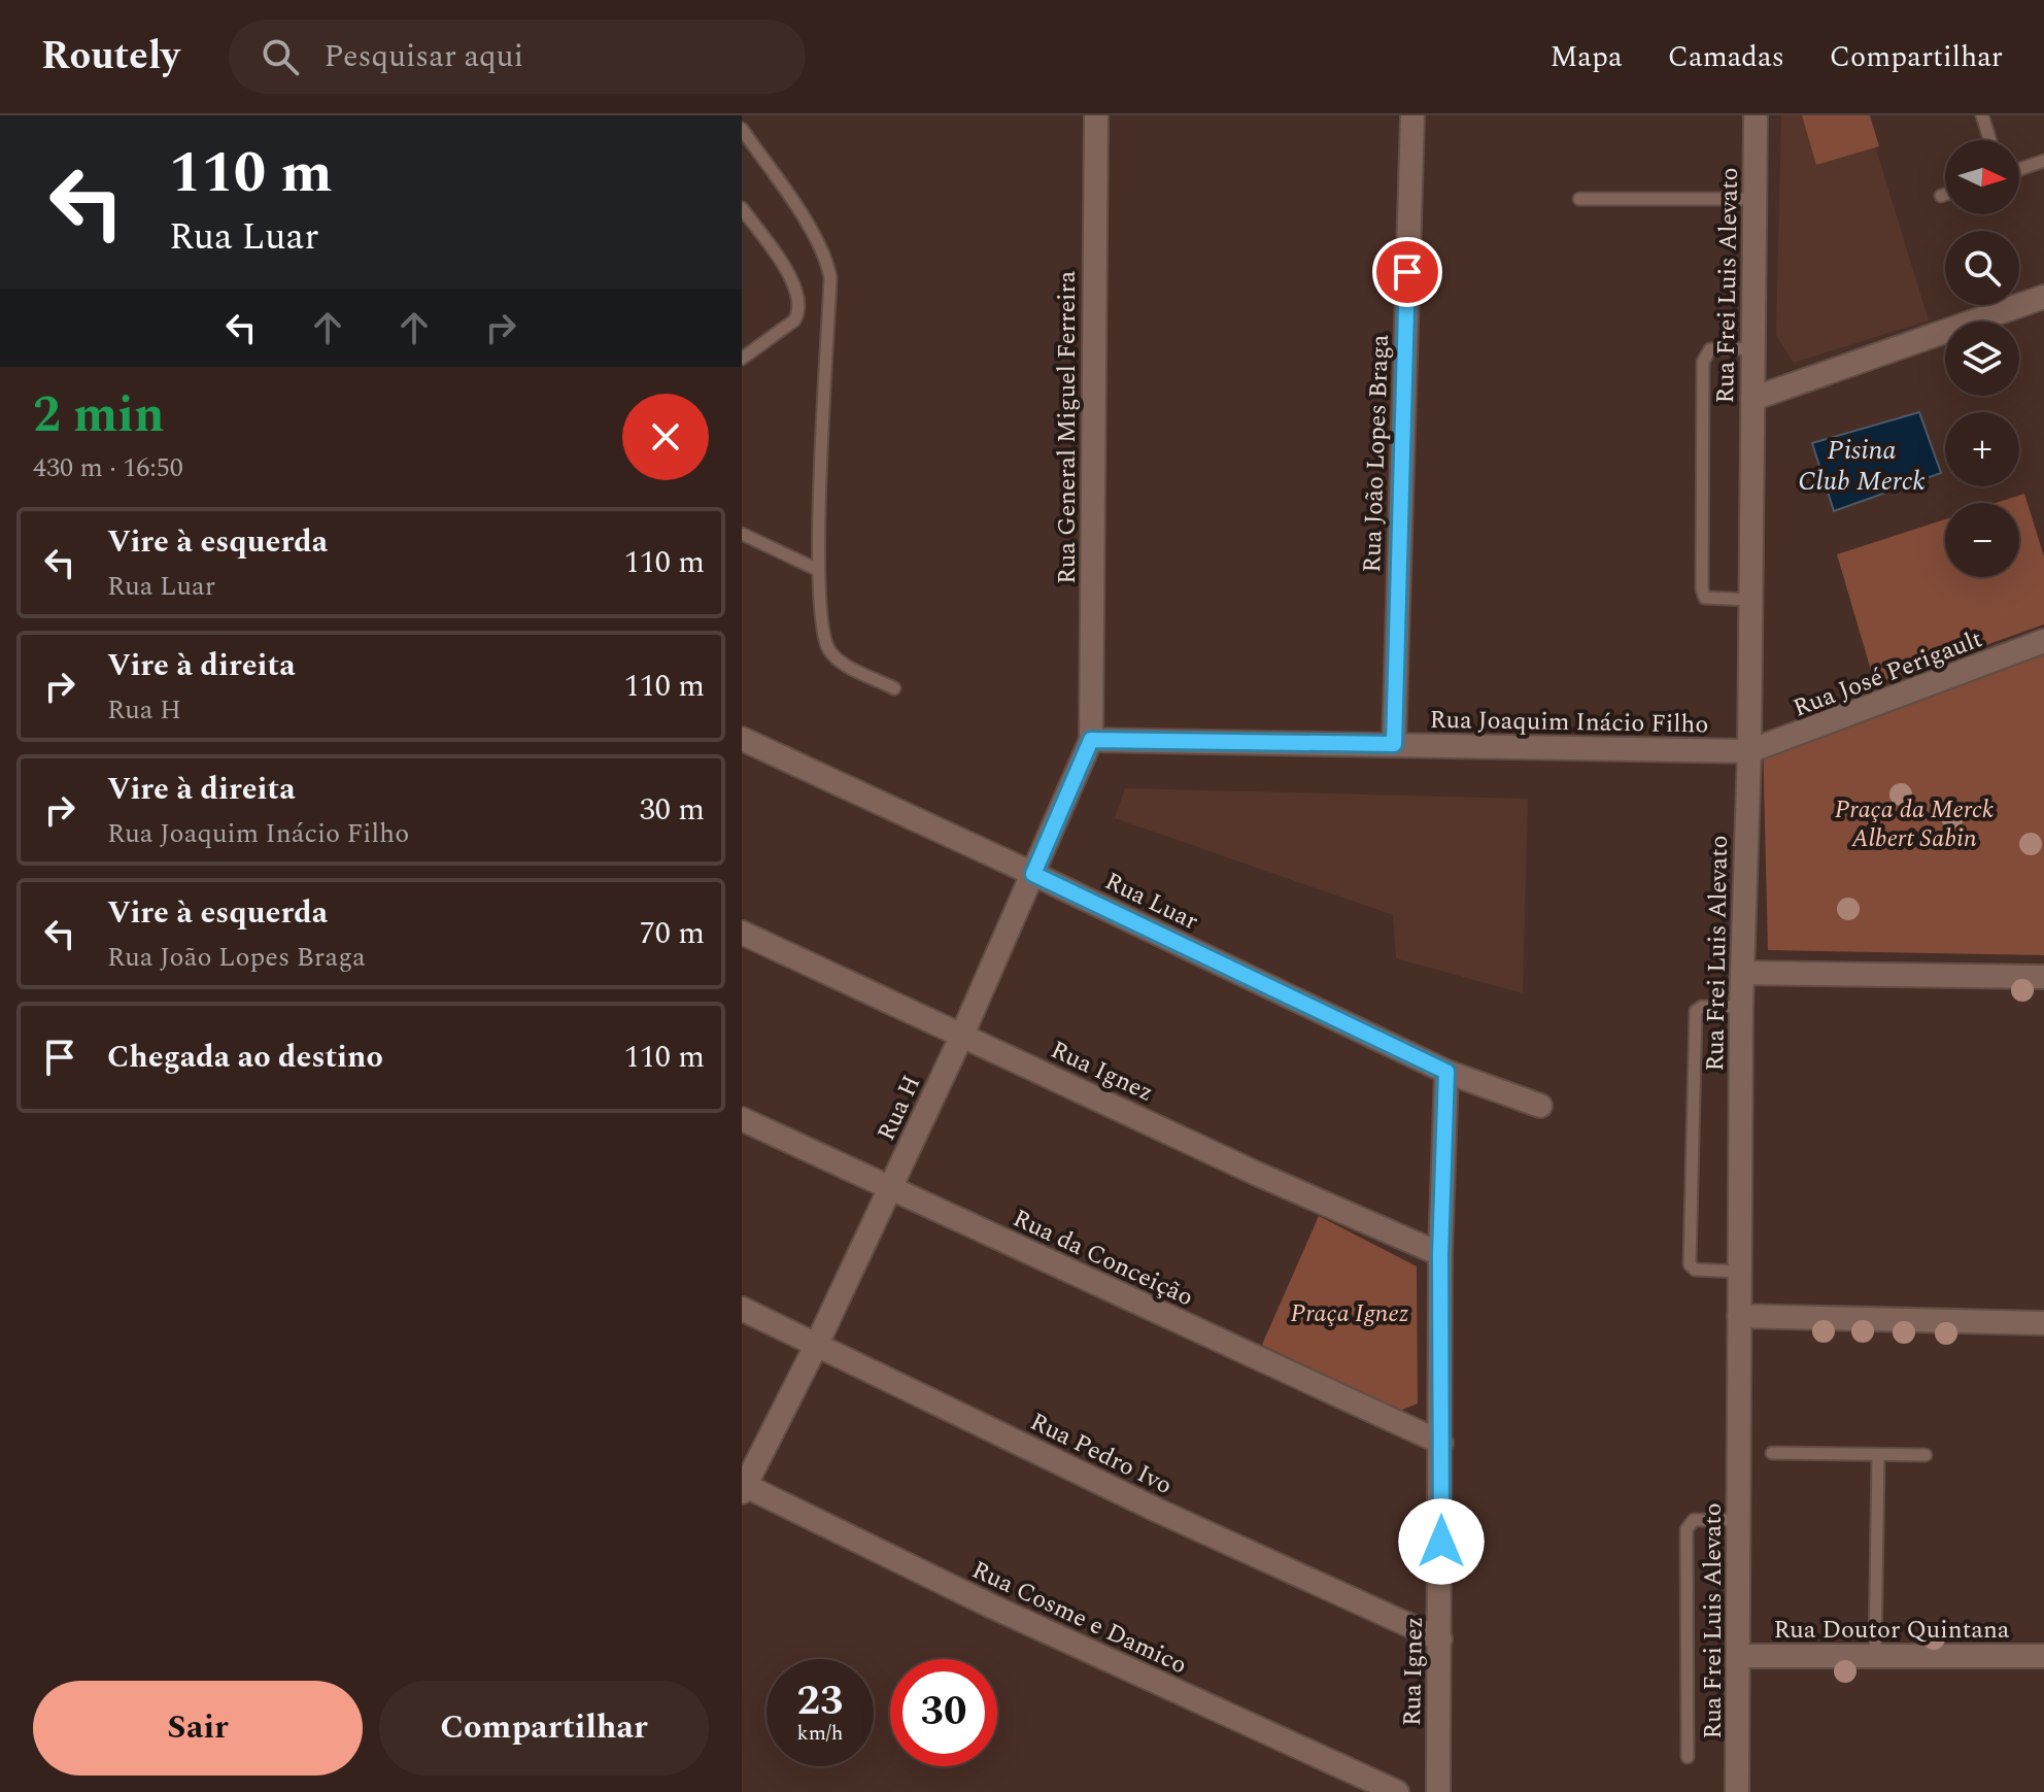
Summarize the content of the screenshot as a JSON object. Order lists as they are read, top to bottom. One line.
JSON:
{"streets":{"street":["Rua Frei Luis Alevato","Rua General Miguel Ferreira","Rua João Lopes Braga","Rua José Perigault","Rua Joaquim Inácio Filho","Rua Luar","Rua Ignez","Rua H","Rua da Conceição","Rua Pedro Ivo","Rua Cosme e Damico","Rua Doutor Quintana"]},"crossings":[["Rua Frei Luis Alevato","Rua José Perigault"],["Rua Frei Luis Alevato","Rua Joaquim Inácio Filho"],["Rua Frei Luis Alevato","Rua Doutor Quintana"],["Rua General Miguel Ferreira","Rua Joaquim Inácio Filho"],["Rua General Miguel Ferreira","Rua H"],["Rua João Lopes Braga","Rua Joaquim Inácio Filho"],["Rua José Perigault","Rua Joaquim Inácio Filho"],["Rua Joaquim Inácio Filho","Rua H"],["Rua Luar","Rua Ignez"],["Rua Luar","Rua H"],["Rua Ignez","Rua H"],["Rua Ignez","Rua da Conceição"],["Rua Ignez","Rua Pedro Ivo"],["Rua H","Rua da Conceição"],["Rua H","Rua Pedro Ivo"],["Rua H","Rua Cosme e Damico"]],"water":["Pisina Club Merck"],"parks":["Praça da Merck Albert Sabin","Praça Ignez"],"north":"right","page":{"header":"Routely","search":"Pesquisar aqui","nav":["Mapa","Camadas","Compartilhar"],"turn":["110 m","Rua Luar"],"map_buttons":["+","−"],"heading":["2 min","430 m · 16:50"],"list":[{"name":"Vire à esquerda","note":"Rua Luar","value":"110 m"},{"name":"Vire à direita","note":"Rua H","value":"110 m"},{"name":"Vire à direita","note":"Rua Joaquim Inácio Filho","value":"30 m"},{"name":"Vire à esquerda","note":"Rua João Lopes Braga","value":"70 m"},{"name":"Chegada ao destino","value":"110 m"}],"speed":"23 km/h","limit":"30","buttons":["Sair","Compartilhar"]}}
